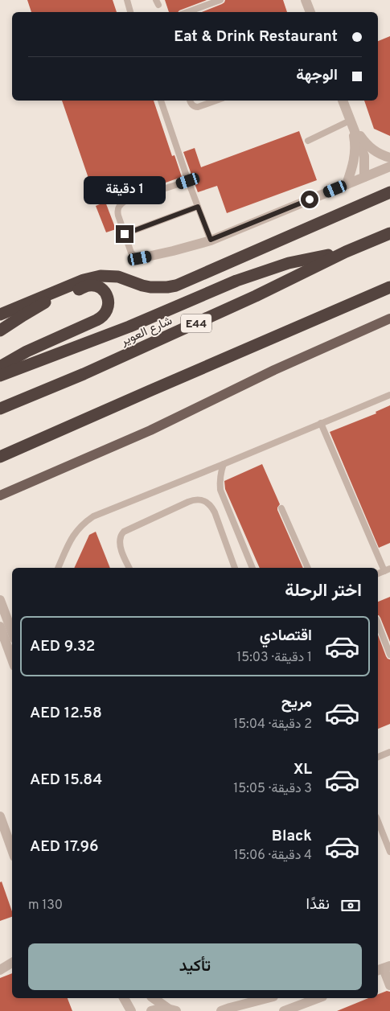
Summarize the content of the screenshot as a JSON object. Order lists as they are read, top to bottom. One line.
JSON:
{"streets":{"highway":["E44","شارع العوير"]},"page":{"banner":["Eat & Drink Restaurant","الوجهة"],"bubble":"1 دقيقة","heading":"اختر الرحلة","list":[{"name":"اقتصادي","note":"1 دقيقة · 15:03","value":"AED 9.32"},{"name":"مريح","note":"2 دقيقة · 15:04","value":"AED 12.58"},{"name":"XL","note":"3 دقيقة · 15:05","value":"AED 15.84"},{"name":"Black","note":"4 دقيقة · 15:06","value":"AED 17.96"}],"pay":["نقدًا","130 m"],"buttons":"تأكيد"}}
